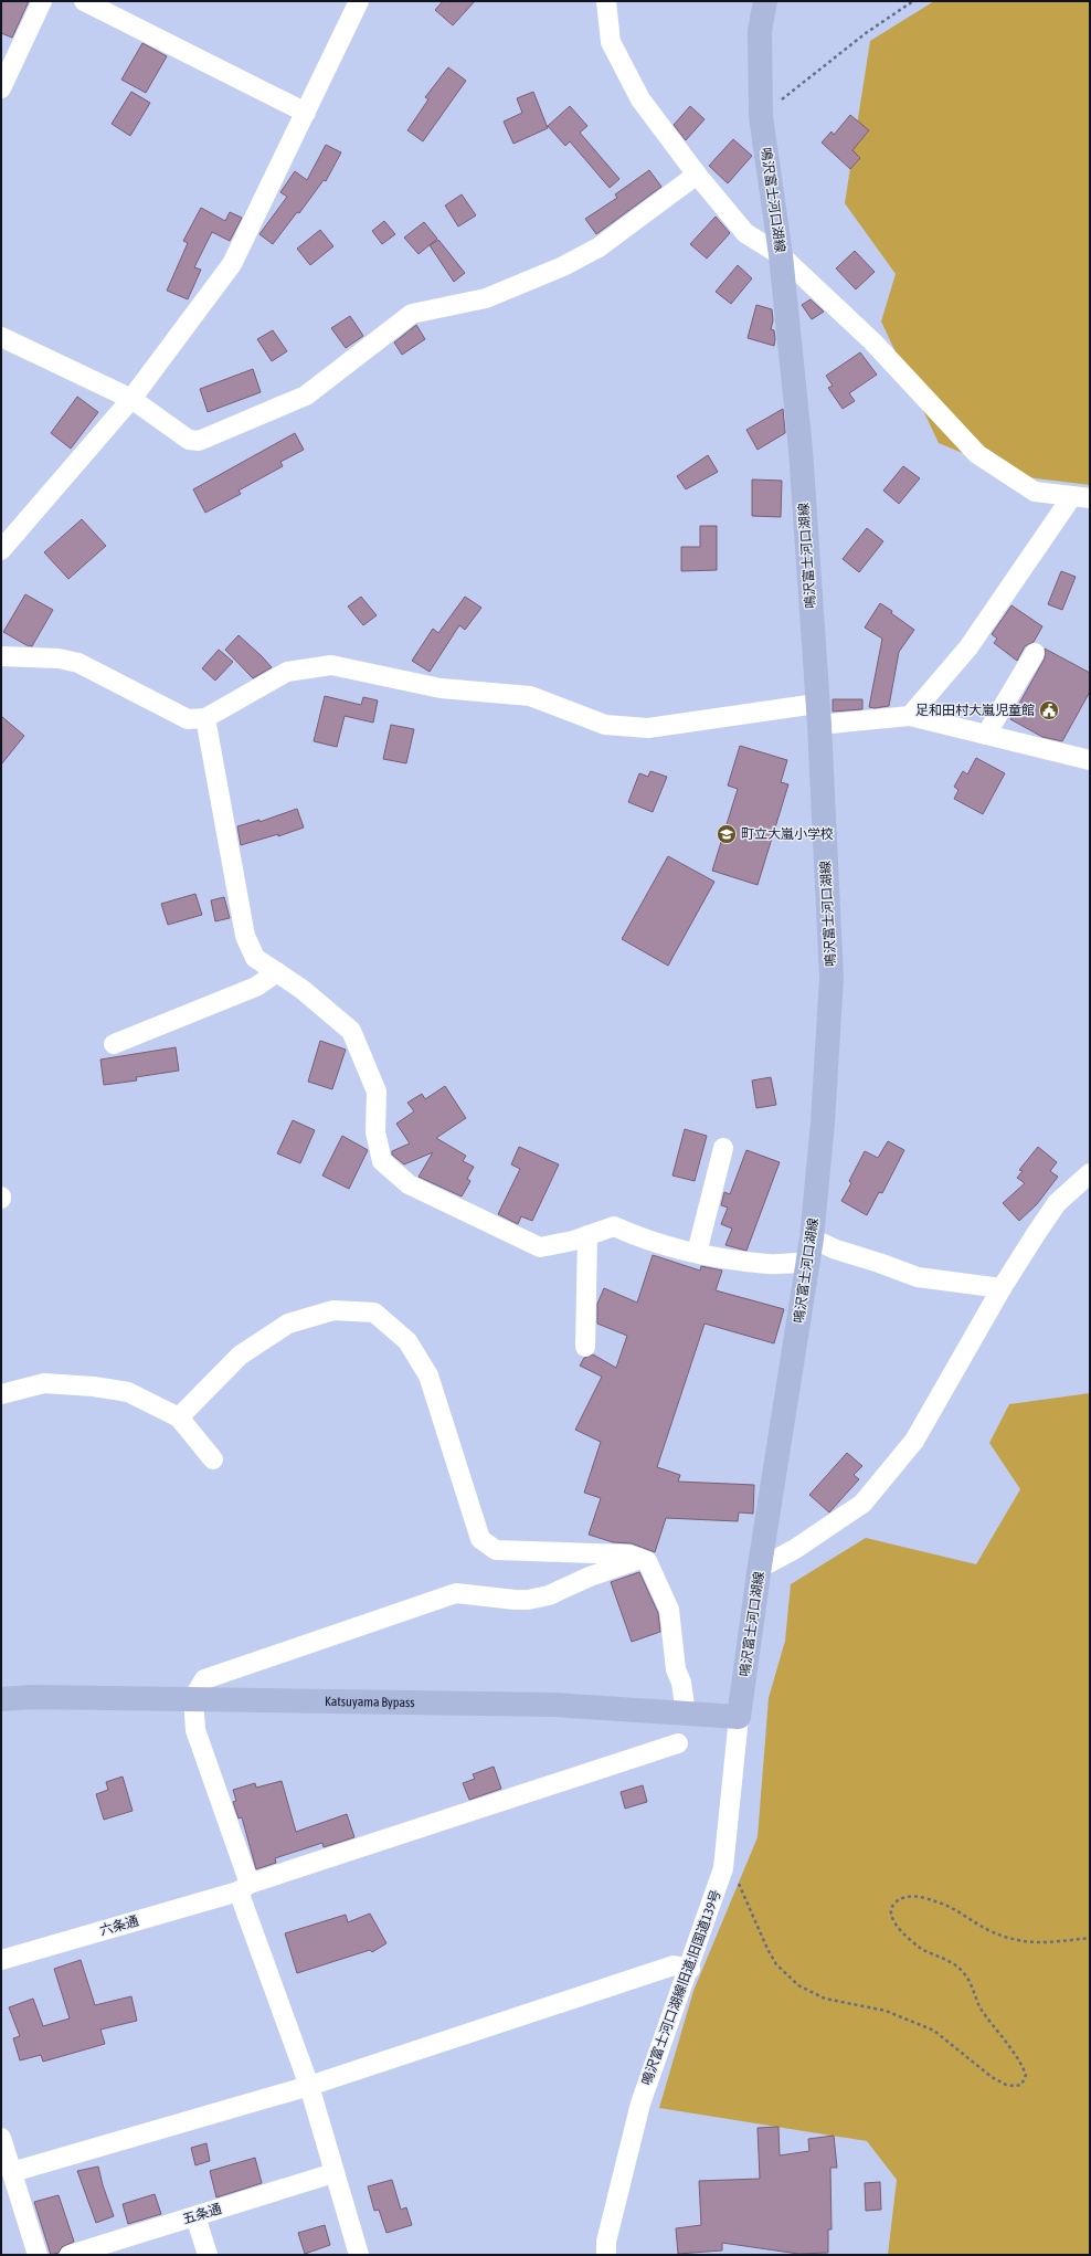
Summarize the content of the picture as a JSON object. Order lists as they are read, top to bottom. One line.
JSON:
{"streets":{"main road":["鳴沢富士河口湖線","Katsuyama Bypass"],"street":["六条通","鳴沢富士河口湖線旧道;旧国道139号","五条通"]},"crossings":[["鳴沢富士河口湖線","Katsuyama Bypass"],["鳴沢富士河口湖線","鳴沢富士河口湖線旧道;旧国道139号"],["Katsuyama Bypass","鳴沢富士河口湖線旧道;旧国道139号"]],"places":{"public building":["足和田村大嵐児童館"],"school or university":["町立大嵐小学校"]}}
